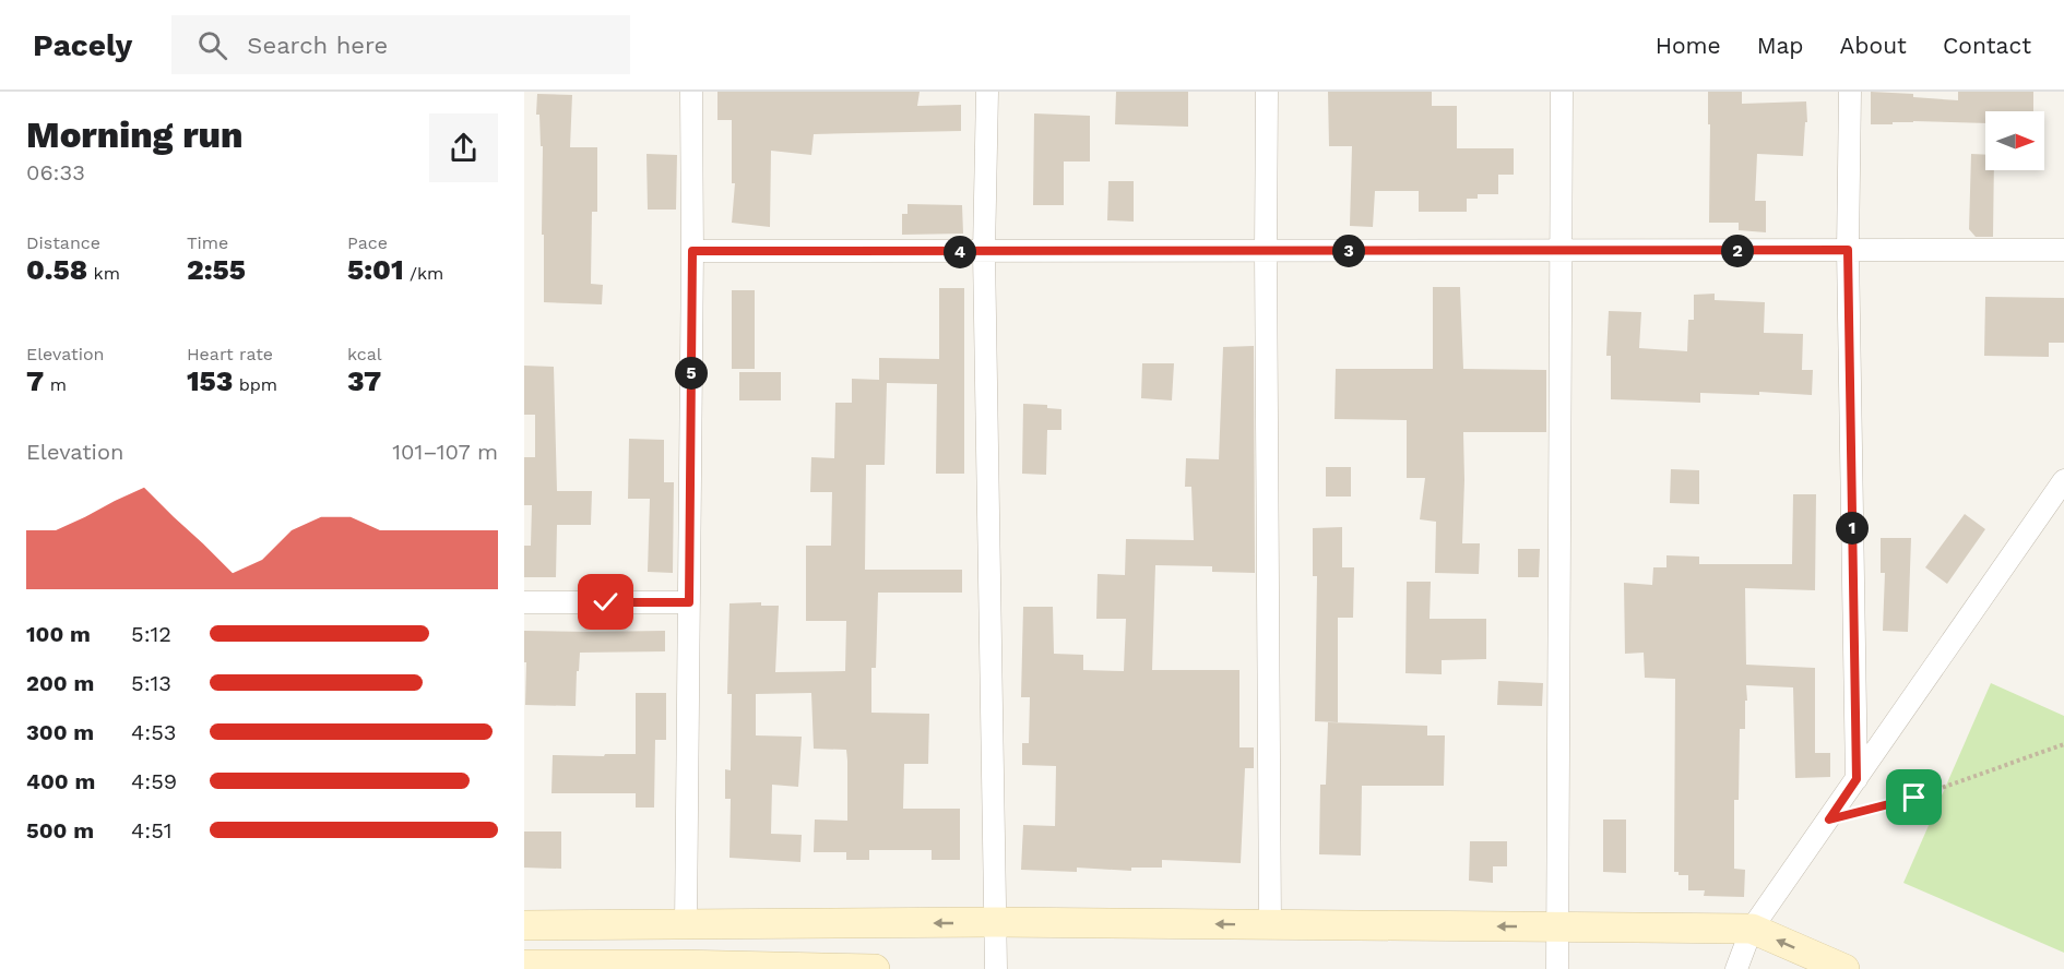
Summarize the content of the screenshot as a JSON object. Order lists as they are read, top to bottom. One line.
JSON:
{"north":"right","page":{"header":"Pacely","search":"Search here","nav":["Home","Map","About","Contact"],"heading":["Morning run","06:33"],"stats":[["Distance","0.58 km"],["Time","2:55"],["Pace","5:01 /km"],["Elevation","7 m"],["Heart rate","153 bpm"],["kcal","37"]],"pins":["2","3","4","5","1"],"chart":["Elevation","101–107 m"],"list":[{"name":"100 m","note":"5:12"},{"name":"200 m","note":"5:13"},{"name":"300 m","note":"4:53"},{"name":"400 m","note":"4:59"},{"name":"500 m","note":"4:51"}]}}
